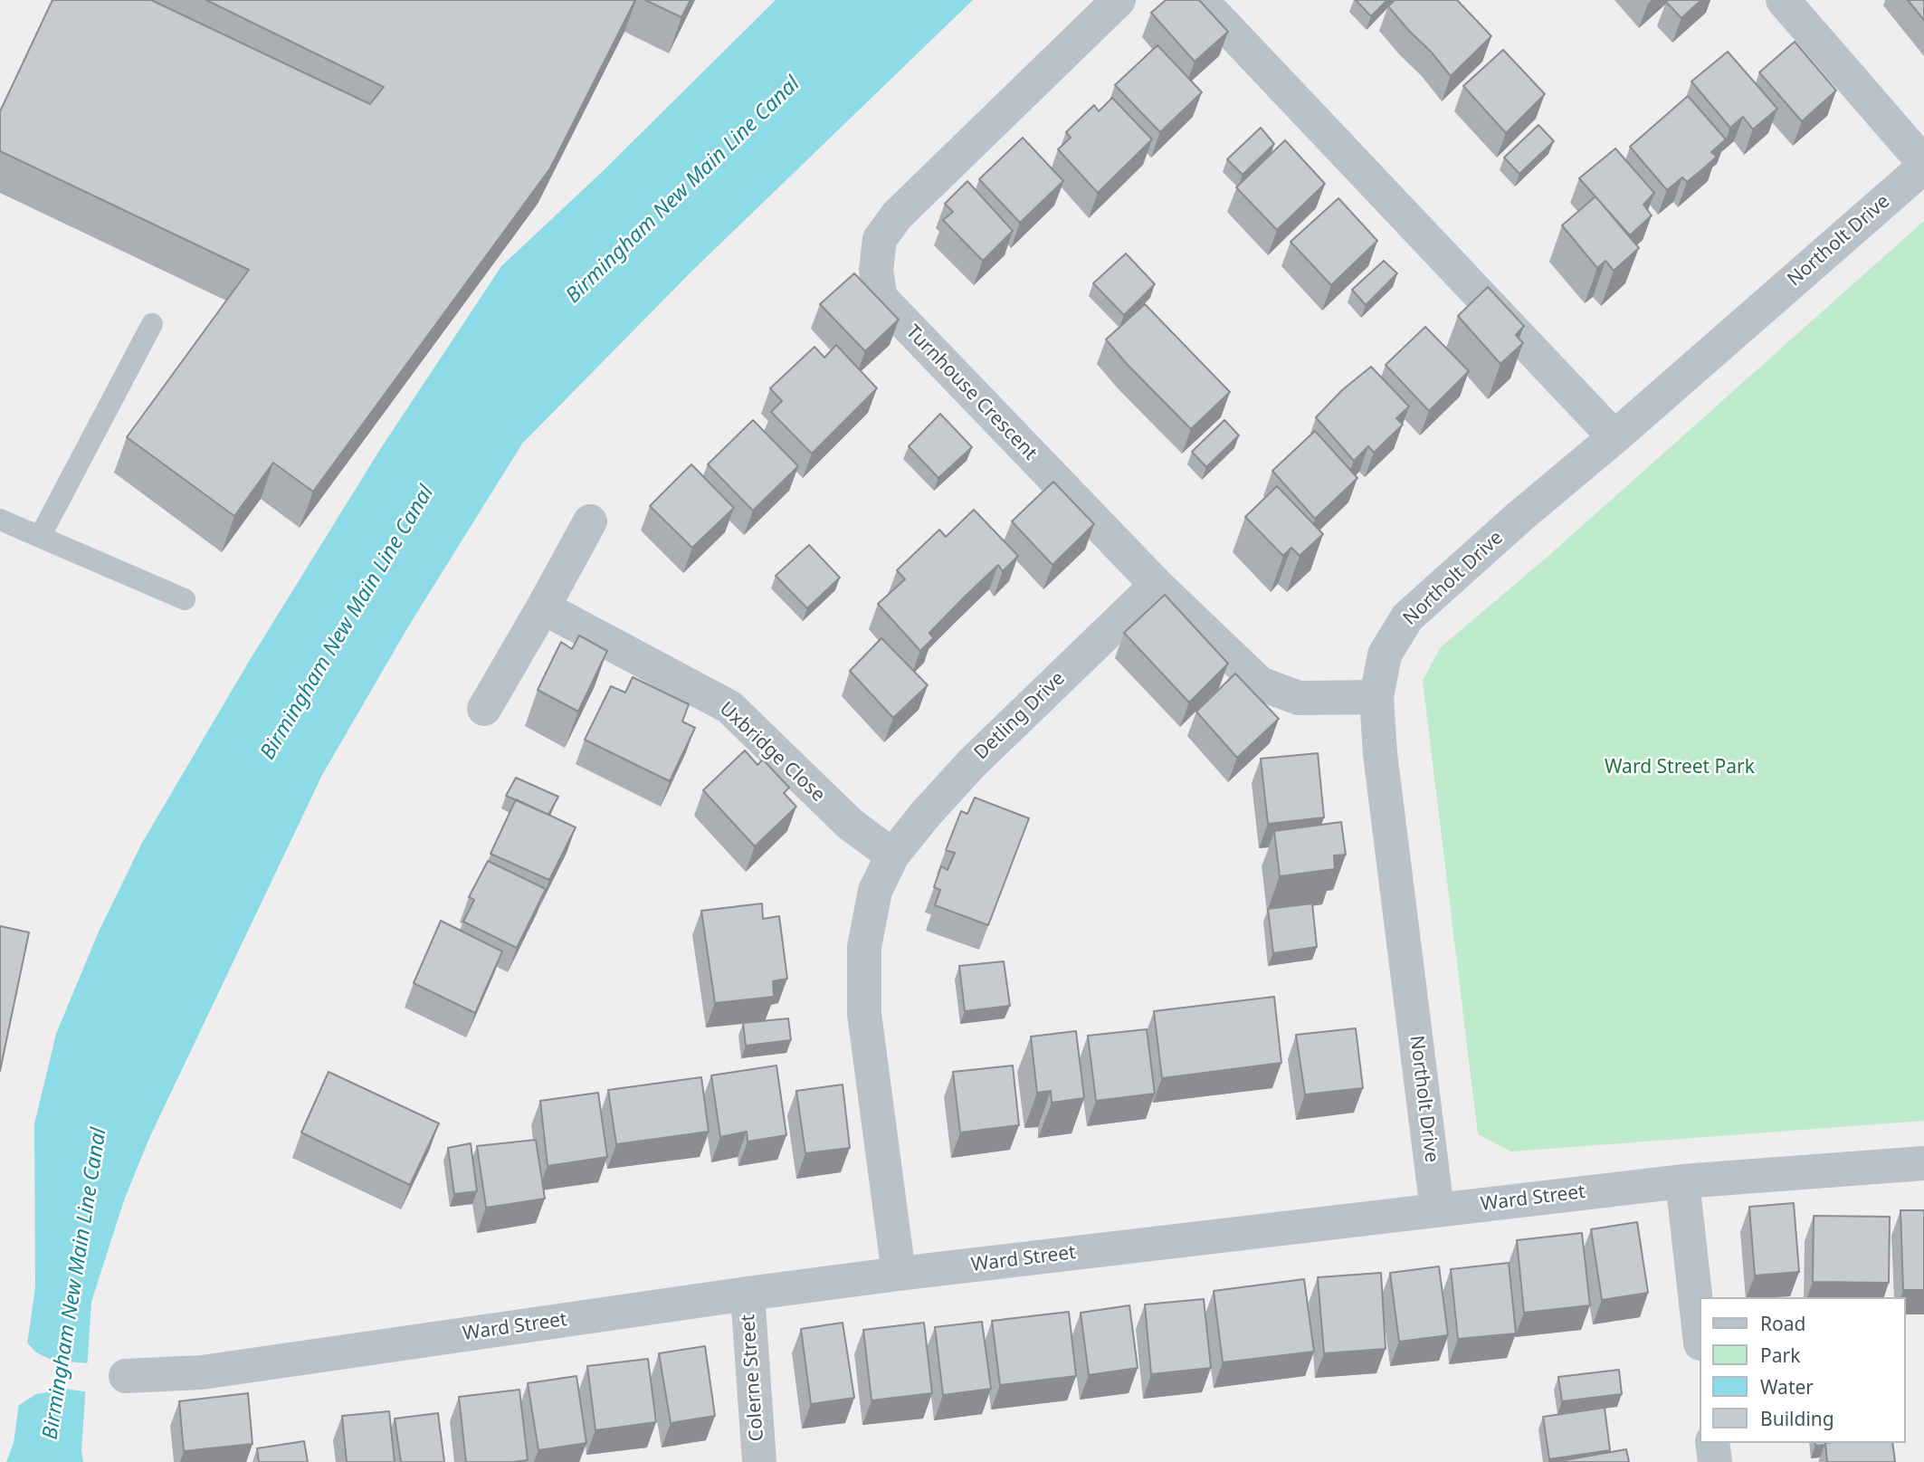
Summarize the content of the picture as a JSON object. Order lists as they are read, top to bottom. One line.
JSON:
{"streets":{"street":["Northolt Drive","Turnhouse Crescent","Detling Drive","Uxbridge Close","Ward Street","Colerne Street"]},"crossings":[["Northolt Drive","Turnhouse Crescent"],["Northolt Drive","Ward Street"],["Turnhouse Crescent","Detling Drive"],["Detling Drive","Uxbridge Close"],["Detling Drive","Ward Street"],["Ward Street","Colerne Street"]],"water":["Birmingham New Main Line Canal"],"parks":["Ward Street Park"],"legend":["Road","Park","Water","Building"]}
